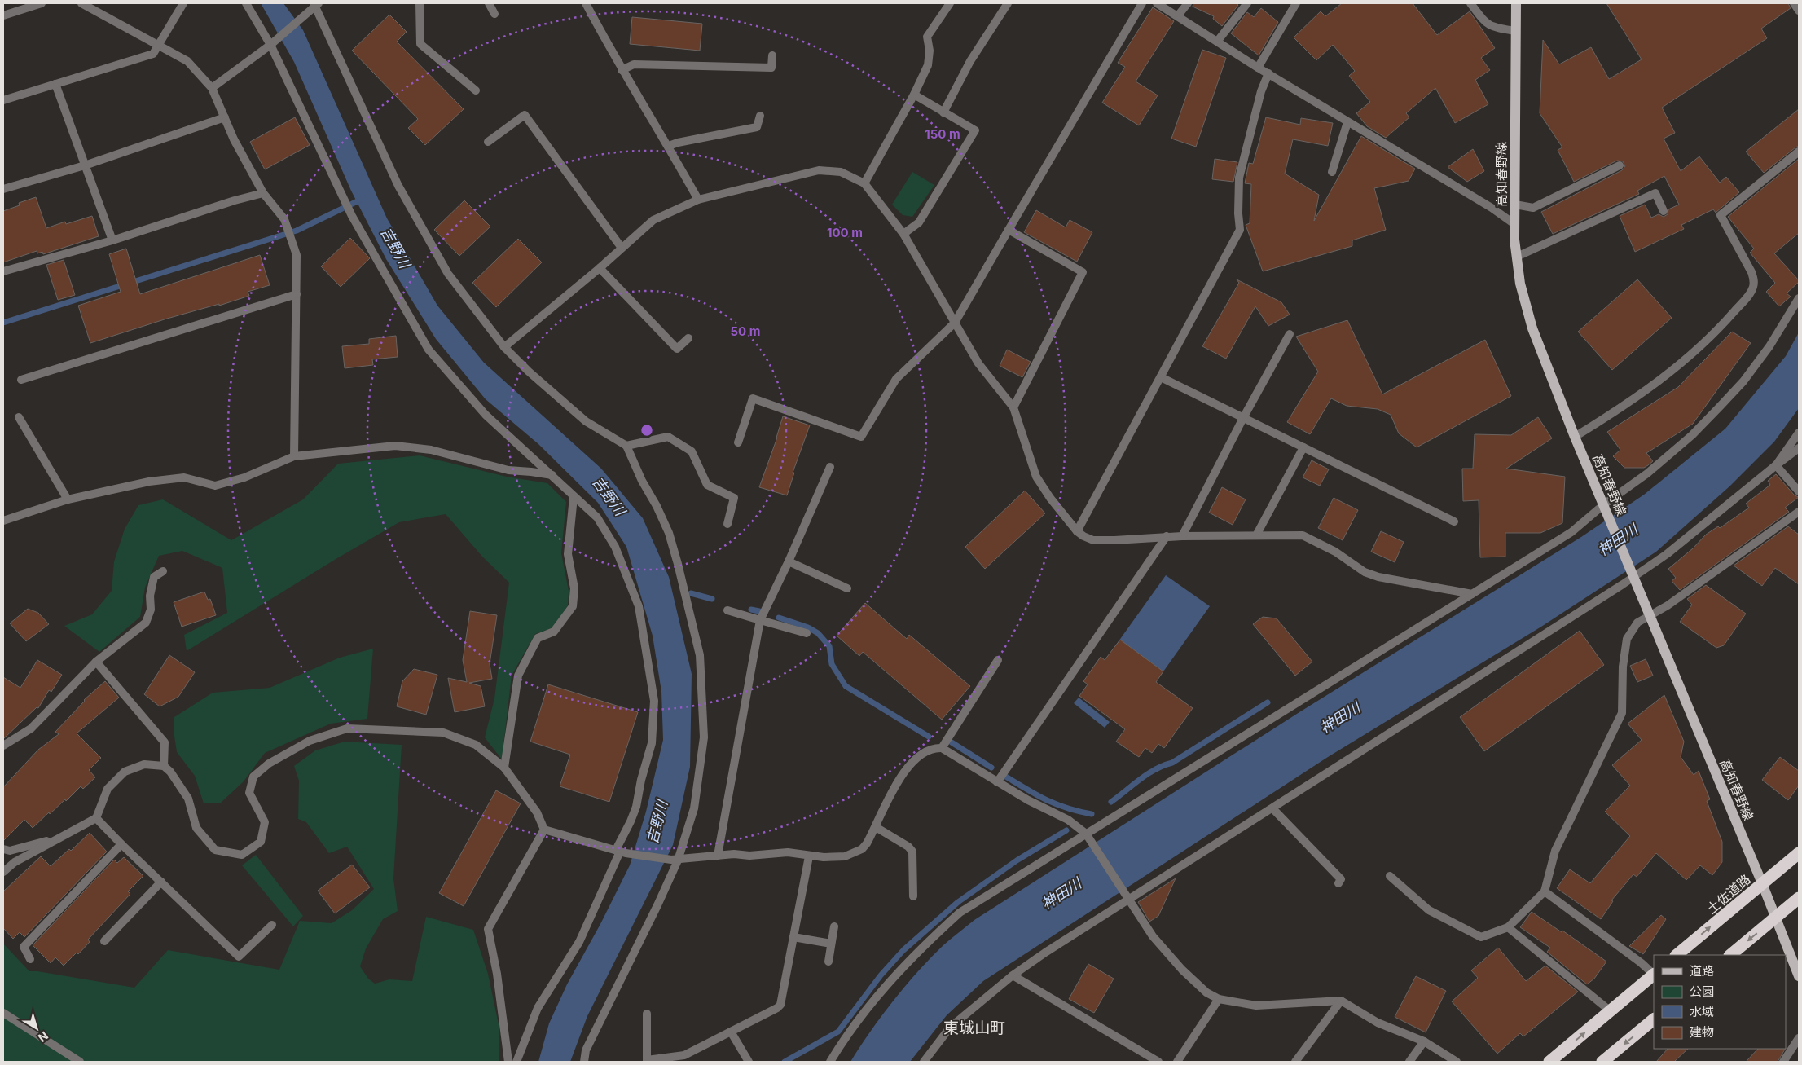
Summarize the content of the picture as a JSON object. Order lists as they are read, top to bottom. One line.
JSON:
{"streets":{"highway":["土佐道路"],"main road":["高知春野線"]},"crossings":[["高知春野線","土佐道路"]],"districts":["東城山町"],"water":["吉野川","神田川"],"legend":["道路","公園","水域","建物"],"north":"bottom right","rings":["150 m","100 m","50 m"]}
